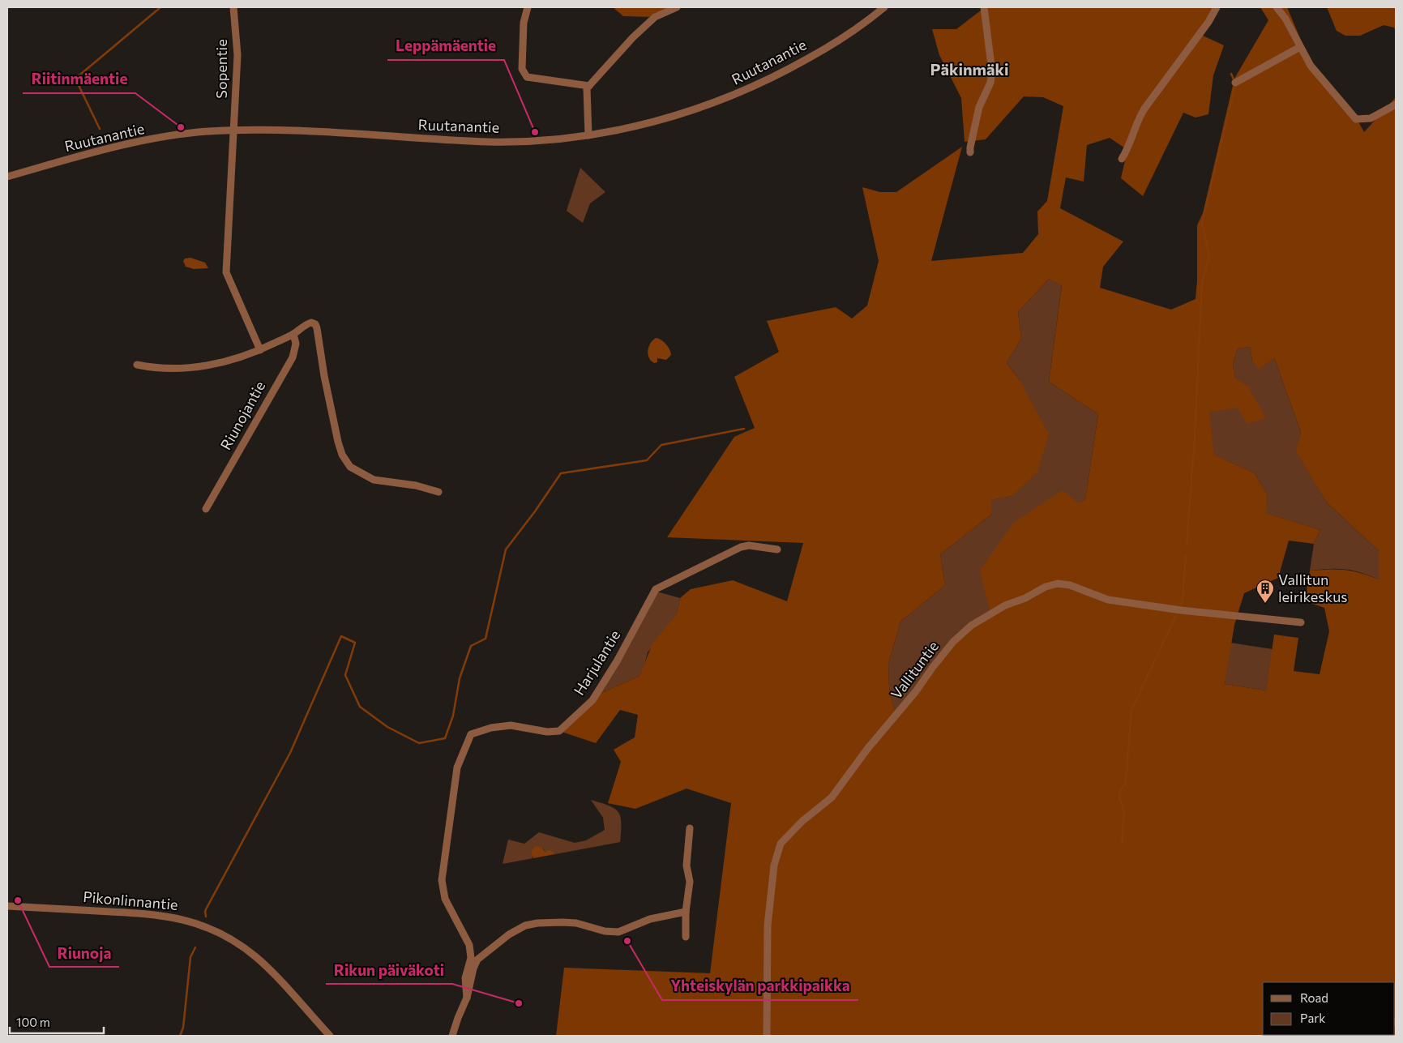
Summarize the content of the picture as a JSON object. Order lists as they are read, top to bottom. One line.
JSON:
{"streets":{"street":["Ruutanantie","Sopentie","Riunojantie","Harjulantie","Vallituntie","Pikonlinnantie"]},"crossings":[["Ruutanantie","Sopentie"]],"districts":["Päkinmäki"],"places":{"other":["Riitinmäentie","Leppämäentie","Riunoja","Yhteiskylän parkkipaikka","Rikun päiväkoti"],"building":["Vallitun leirikeskus"]},"legend":["Road","Park"],"scale_bar":"100 m"}
